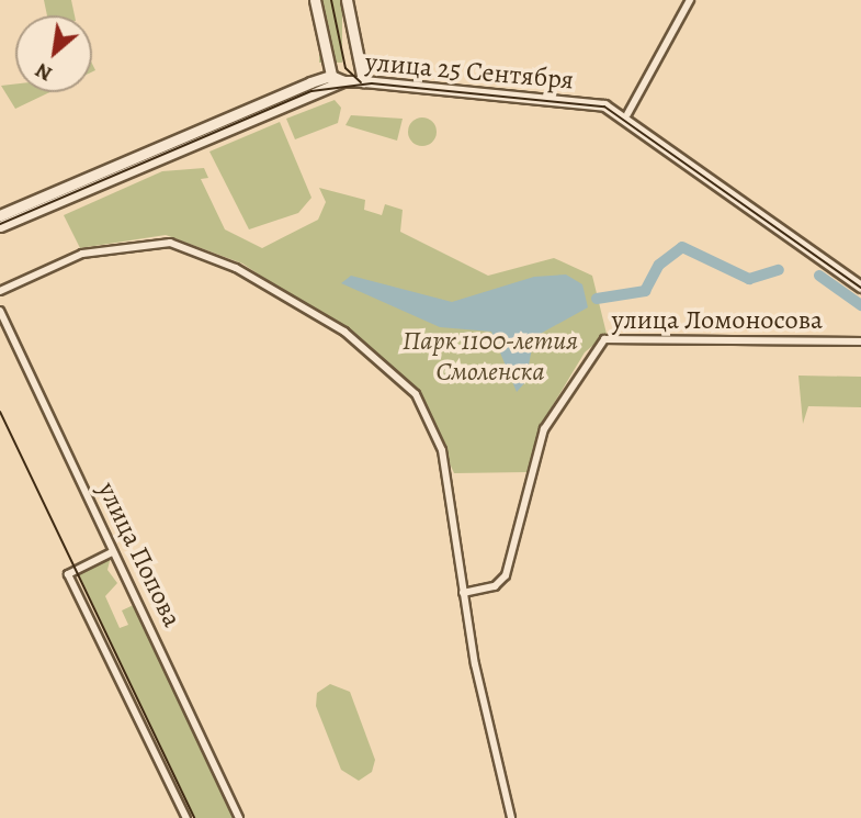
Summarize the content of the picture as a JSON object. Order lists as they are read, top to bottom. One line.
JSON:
{"streets":{"main road":["улица 25 Сентября"],"street":["улица Ломоносова","улица Попова"]},"parks":["Парк 1100-летия Смоленска"],"north":"bottom left"}
